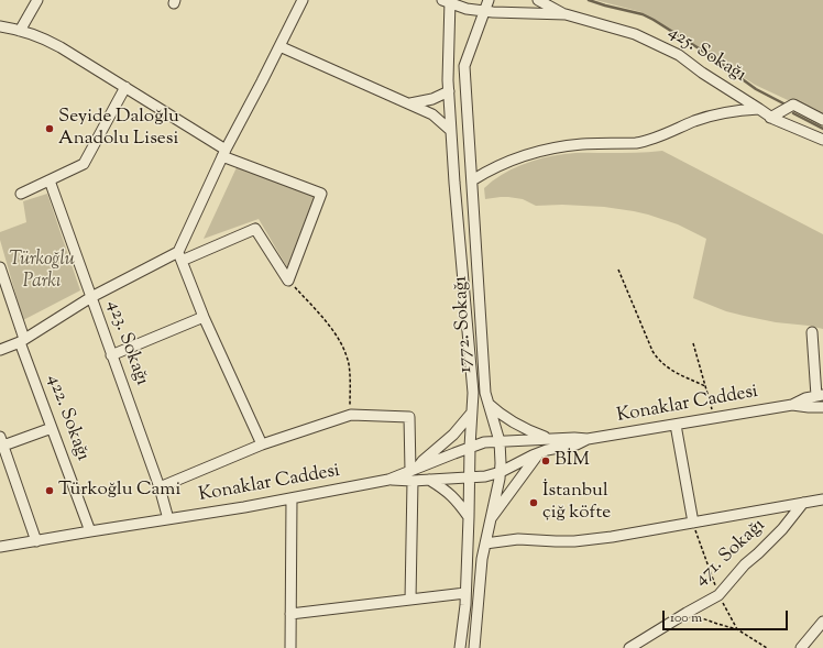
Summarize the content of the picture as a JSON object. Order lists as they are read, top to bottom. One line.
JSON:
{"streets":{"street":["425. Sokağı","1772. Sokağı","423. Sokağı","Konaklar Caddesi","422. Sokağı","471. Sokağı"]},"crossings":[["425. Sokağı","1772. Sokağı"],["1772. Sokağı","Konaklar Caddesi"],["423. Sokağı","Konaklar Caddesi"],["Konaklar Caddesi","422. Sokağı"]],"parks":["Türkoğlu Parkı"],"places":["Seyide Daloğlu Anadolu Lisesi","BİM","Türkoğlu Cami","İstanbul çiğ köfte"],"scale_bar":"100 m"}
